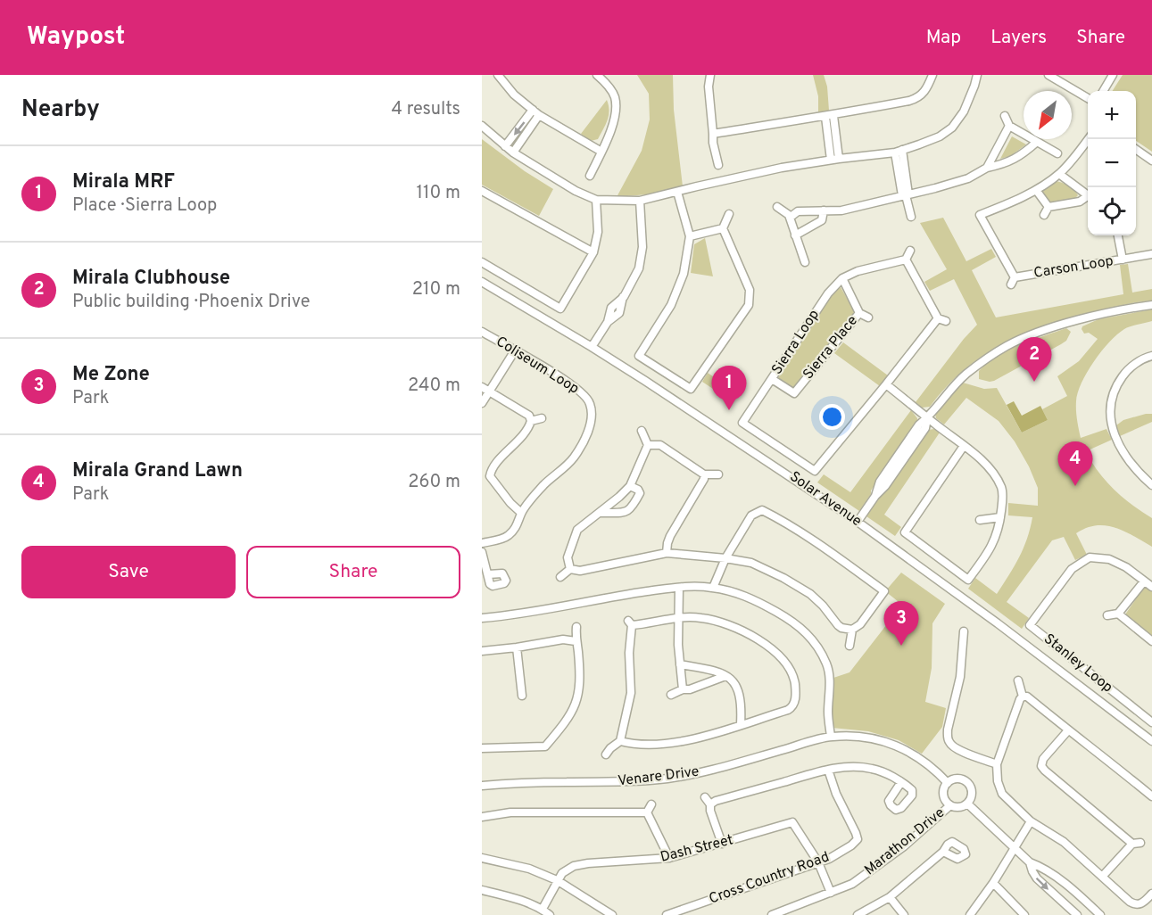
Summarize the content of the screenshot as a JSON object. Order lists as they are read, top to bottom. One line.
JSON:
{"streets":{"street":["Carson Loop","Sierra Loop","Sierra Place","Coliseum Loop","Solar Avenue","Stanley Loop","Venare Drive","Marathon Drive","Dash Street","Cross Country Road"]},"crossings":[["Sierra Loop","Sierra Place"],["Venare Drive","Marathon Drive"],["Marathon Drive","Dash Street"],["Dash Street","Cross Country Road"]],"north":"bottom left","page":{"header":"Waypost","nav":["Map","Layers","Share"],"heading":["Nearby","4 results"],"map_buttons":["+","−"],"list":[{"mark":"1","name":"Mirala MRF","note":"Place · Sierra Loop","value":"110 m"},{"mark":"2","name":"Mirala Clubhouse","note":"Public building · Phoenix Drive","value":"210 m"},{"mark":"3","name":"Me Zone","note":"Park","value":"240 m"},{"mark":"4","name":"Mirala Grand Lawn","note":"Park","value":"260 m"}],"pins":["2","1","4","3"],"buttons":["Save","Share"]}}
